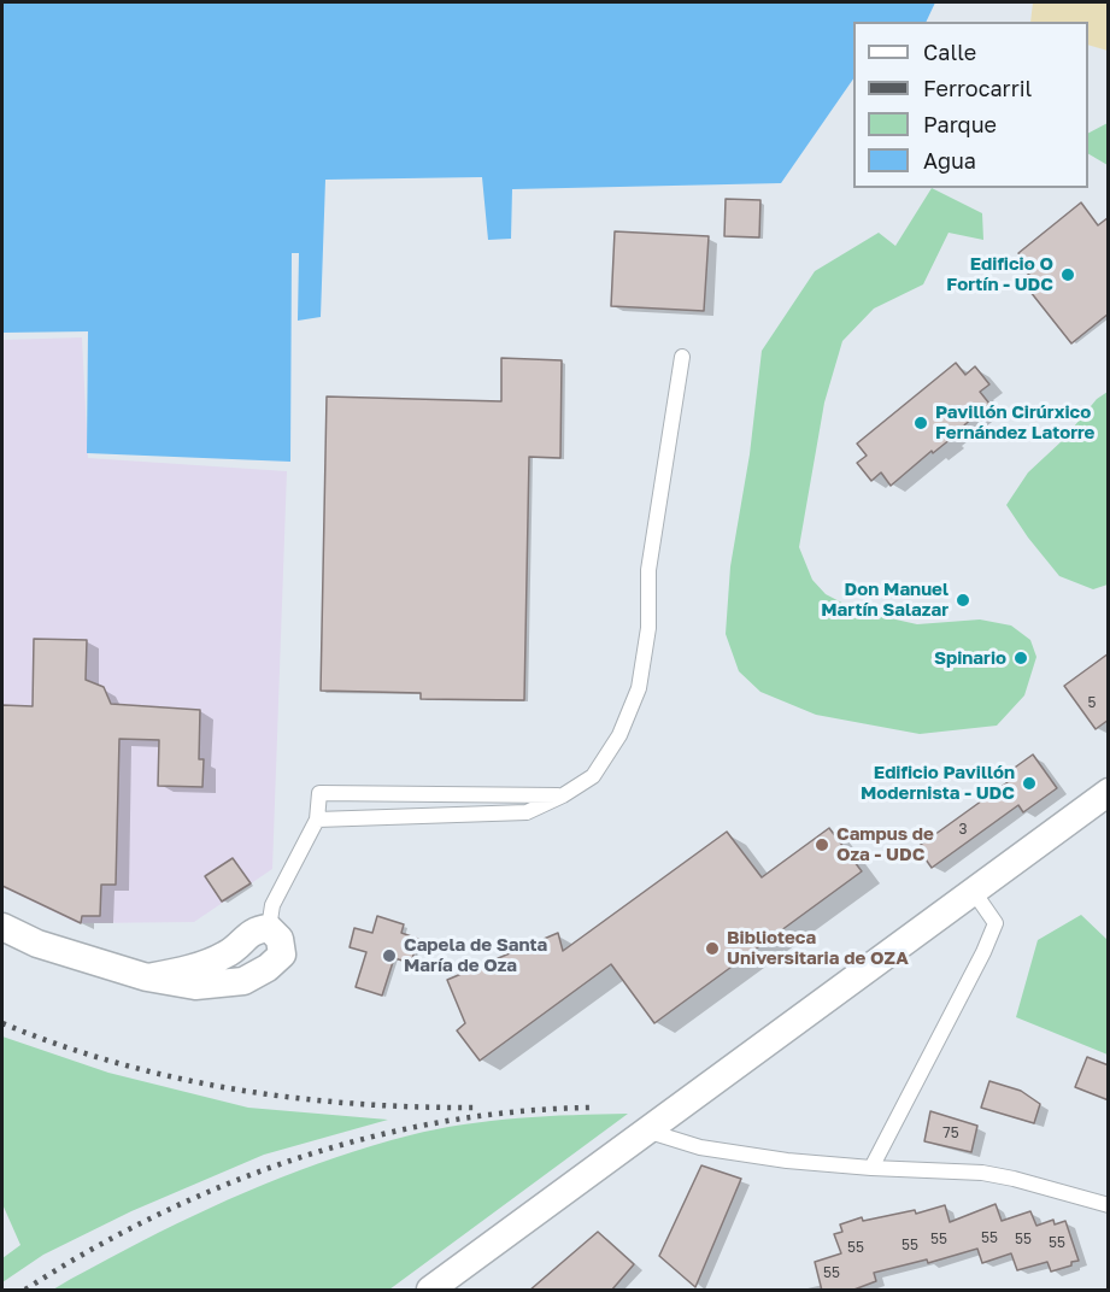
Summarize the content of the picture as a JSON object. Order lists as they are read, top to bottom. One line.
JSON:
{"places":["Edificio O Fortín - UDC","Pavillón Cirúrxico Fernández Latorre","Don Manuel Martín Salazar","Spinario","Edificio Pavillón Modernista - UDC","Campus de Oza - UDC","Biblioteca Universitaria de OZA","Capela de Santa María de Oza"],"house_numbers":["5","3","75","55","55","55","55","55","55","55"],"legend":["Calle","Ferrocarril","Parque","Agua"]}
